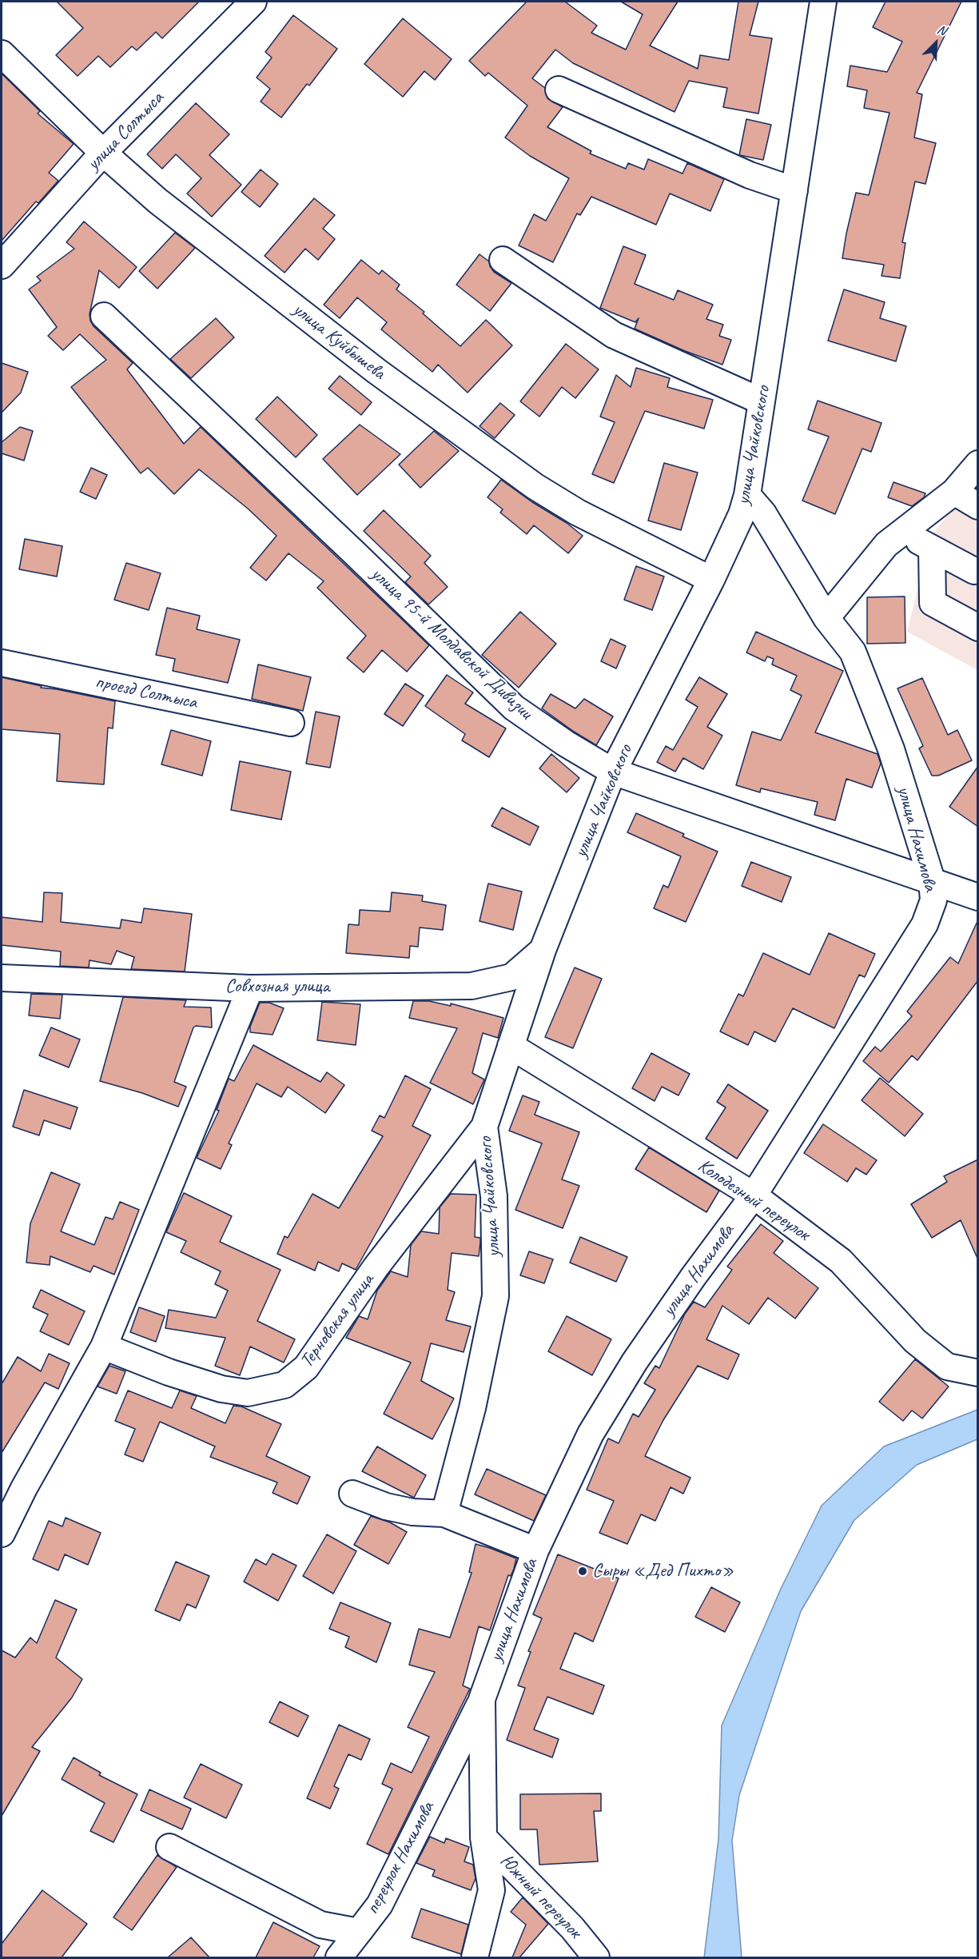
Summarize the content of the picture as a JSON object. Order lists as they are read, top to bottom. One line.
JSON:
{"streets":{"street":["улица Солтыса","улица Куйбышева","улица Чайковского","улица 95-й Молдавской Дивизии","проезд Солтыса","улица Нахимова","Совхозная улица","Колодезный переулок","Терновская улица","переулок Нахимова","Южный переулок"]},"crossings":[["улица Солтыса","улица Куйбышева"],["улица Куйбышева","улица Чайковского"],["улица Чайковского","улица 95-й Молдавской Дивизии"],["улица Чайковского","улица Нахимова"],["улица Чайковского","Совхозная улица"],["улица Чайковского","Колодезный переулок"],["улица Чайковского","Терновская улица"],["улица 95-й Молдавской Дивизии","улица Нахимова"],["улица Нахимова","Колодезный переулок"],["улица Нахимова","переулок Нахимова"],["улица Нахимова","Южный переулок"]],"places":["Сыры «Дед Пихто»"],"north":"top right"}
